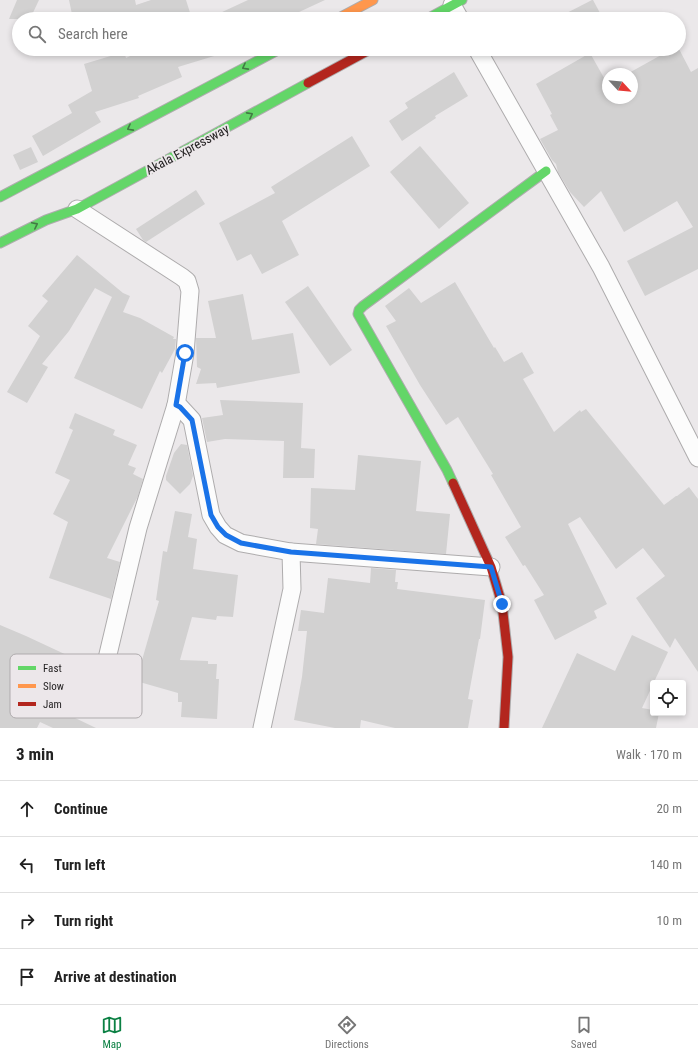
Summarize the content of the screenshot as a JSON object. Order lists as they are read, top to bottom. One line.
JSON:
{"streets":{"main road":["Akala Expressway"]},"legend":["Fast","Slow","Jam"],"north":"bottom right","page":{"search":"Search here","heading":["3 min","Walk · 170 m"],"list":[["Continue","20 m"],["Turn left","140 m"],["Turn right","10 m"],"Arrive at destination"],"nav":["Map","Directions","Saved"]}}
